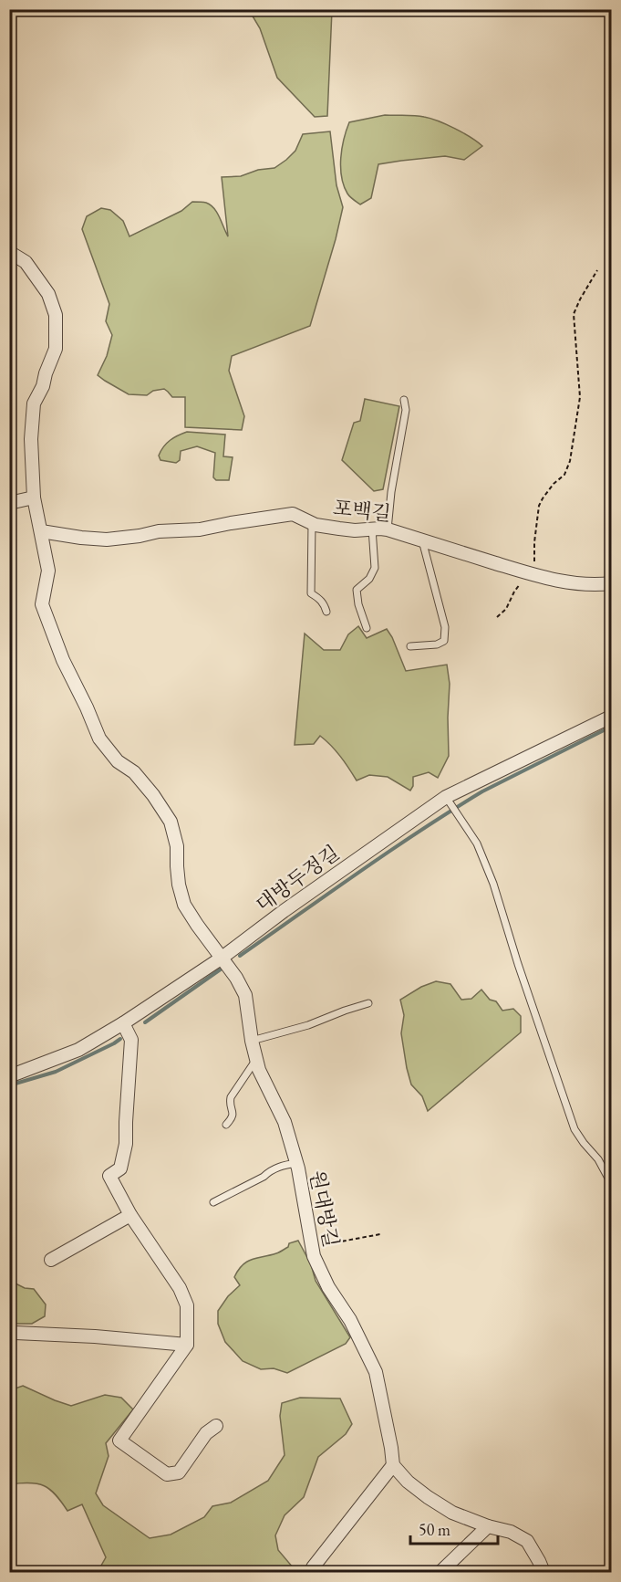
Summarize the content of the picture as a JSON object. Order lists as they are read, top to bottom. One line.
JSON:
{"streets":{"street":["포백길","대방두정길","원대방길"]},"crossings":[["대방두정길","원대방길"]],"scale_bar":"50 m"}
